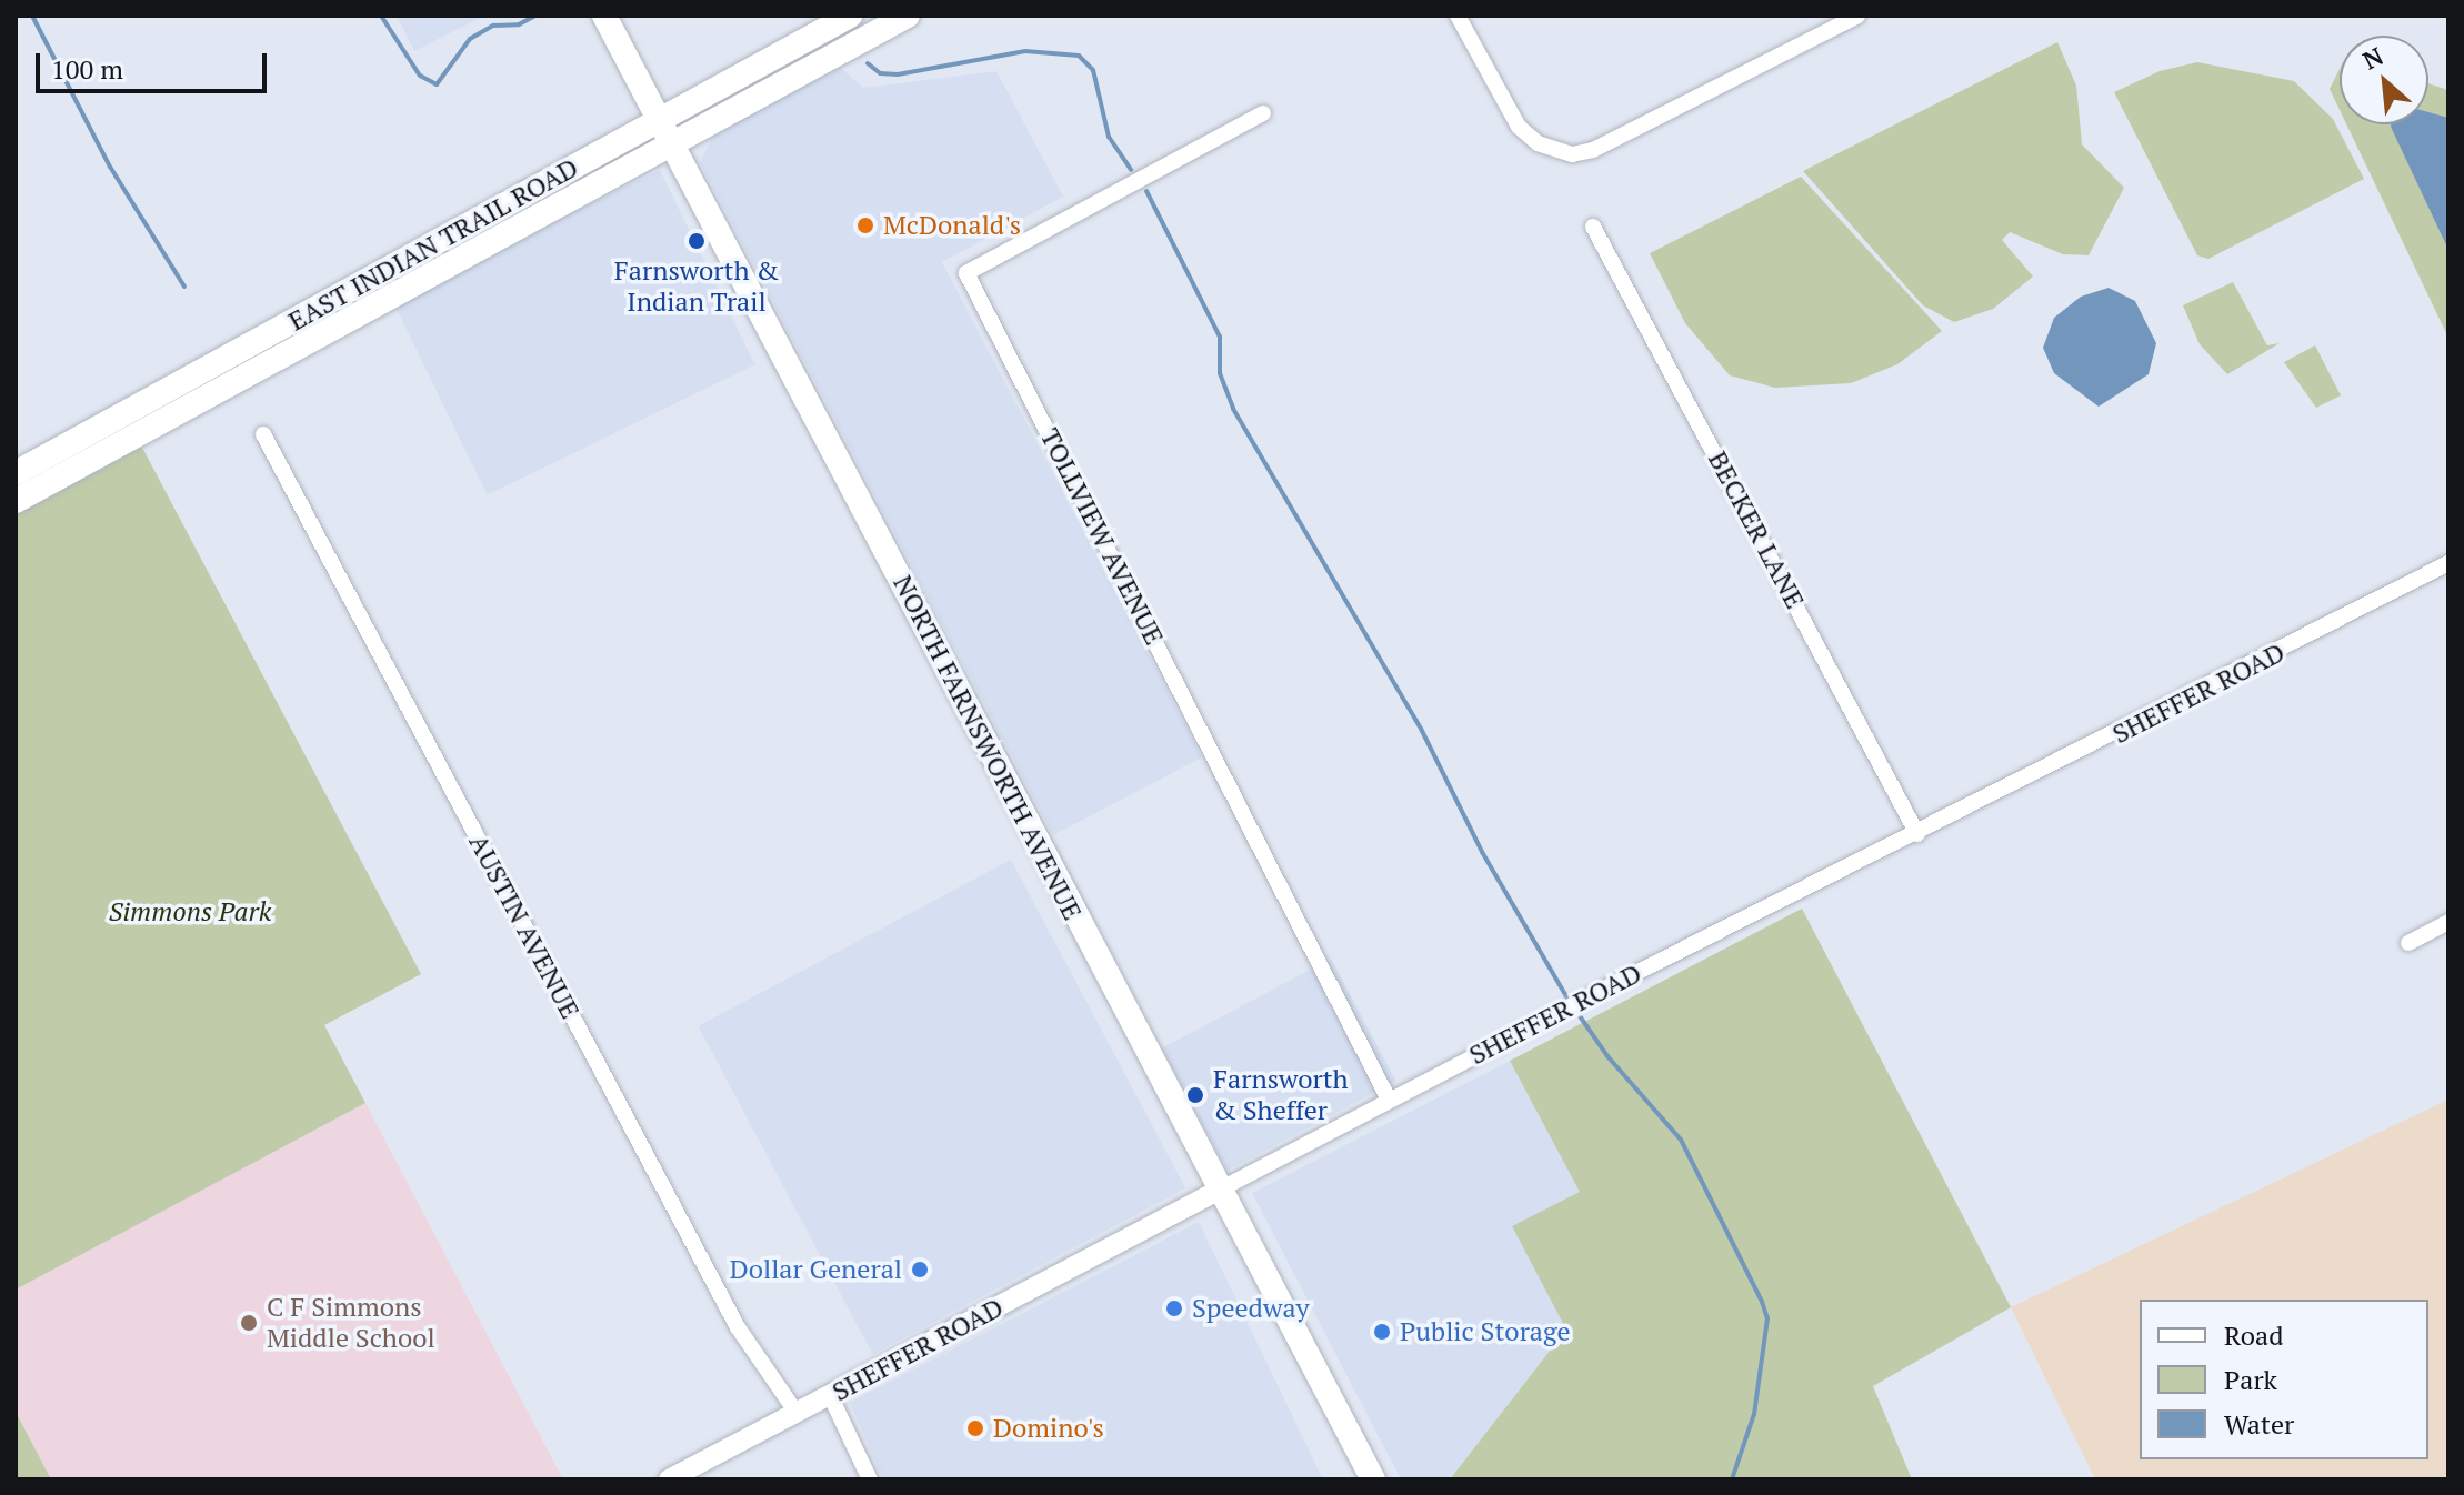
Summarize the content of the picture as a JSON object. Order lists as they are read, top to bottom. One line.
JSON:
{"streets":{"main road":["EAST INDIAN TRAIL ROAD","NORTH FARNSWORTH AVENUE"],"street":["BECKER LANE","TOLLVIEW AVENUE","SHEFFER ROAD","AUSTIN AVENUE"]},"crossings":[["EAST INDIAN TRAIL ROAD","NORTH FARNSWORTH AVENUE"],["BECKER LANE","SHEFFER ROAD"],["TOLLVIEW AVENUE","SHEFFER ROAD"],["SHEFFER ROAD","NORTH FARNSWORTH AVENUE"],["SHEFFER ROAD","AUSTIN AVENUE"]],"parks":["Simmons Park"],"places":["McDonald's","Farnsworth & Indian Trail","Farnsworth & Sheffer","Dollar General","Speedway","C F Simmons Middle School","Public Storage","Domino's"],"legend":["Road","Park","Water"],"scale_bar":"100 m","north":"top left"}
